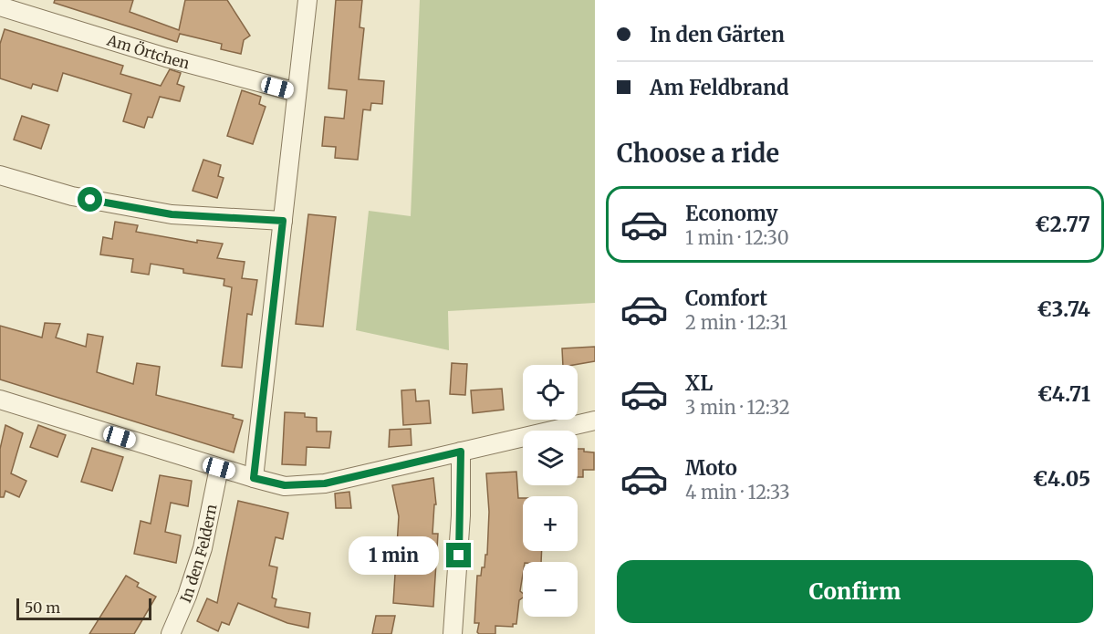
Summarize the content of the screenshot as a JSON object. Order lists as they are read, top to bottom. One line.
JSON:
{"streets":{"street":["Am Örtchen","In den Feldern"]},"scale_bar":"50 m","page":{"banner":["In den Gärten","Am Feldbrand"],"heading":"Choose a ride","list":[{"name":"Economy","note":"1 min · 12:30","value":"€2.77"},{"name":"Comfort","note":"2 min · 12:31","value":"€3.74"},{"name":"XL","note":"3 min · 12:32","value":"€4.71"},{"name":"Moto","note":"4 min · 12:33","value":"€4.05"}],"map_buttons":["+","−"],"bubble":"1 min","buttons":"Confirm","scale":"50 m"}}
